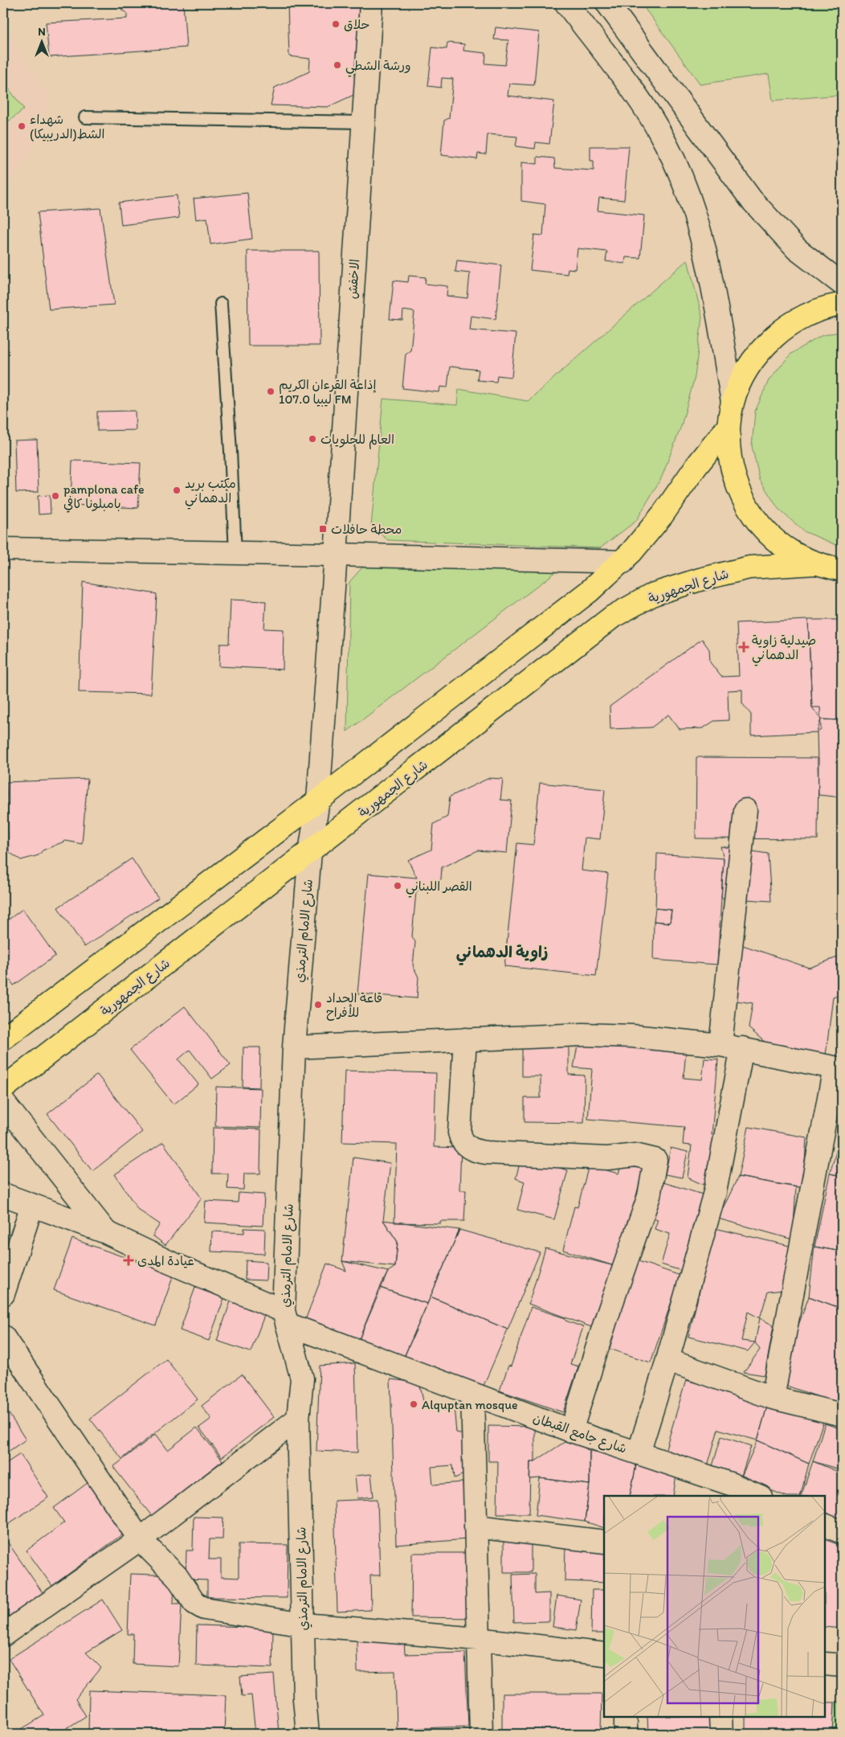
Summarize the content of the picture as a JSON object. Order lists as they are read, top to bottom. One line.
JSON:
{"streets":{"main road":["شارع الجمهورية"],"street":["الاخفش","شارع الامام الترمذي","شارع جامع القبطان"]},"crossings":[["الاخفش","شارع الامام الترمذي"],["شارع الجمهورية","شارع الامام الترمذي"],["شارع الامام الترمذي","شارع جامع القبطان"]],"districts":["زاوية الدهماني"],"places":{"other":["حلاق","ورشة الشطي","شهداء الشط(الدريبيكا)","إذاعة القرءان الكريم ليبيا 107.0 FM","العالم للحلويات","مكتب بريد الدهماني","pamplona cafe بامبلونا كافي","القصر اللبناني","قاعة الحداد للأفراح","Alquptan mosque"],"transit":["محطة حافلات"],"health":["صيدلية زاوية الدهماني","عيادة المدى"]},"north":"top"}
